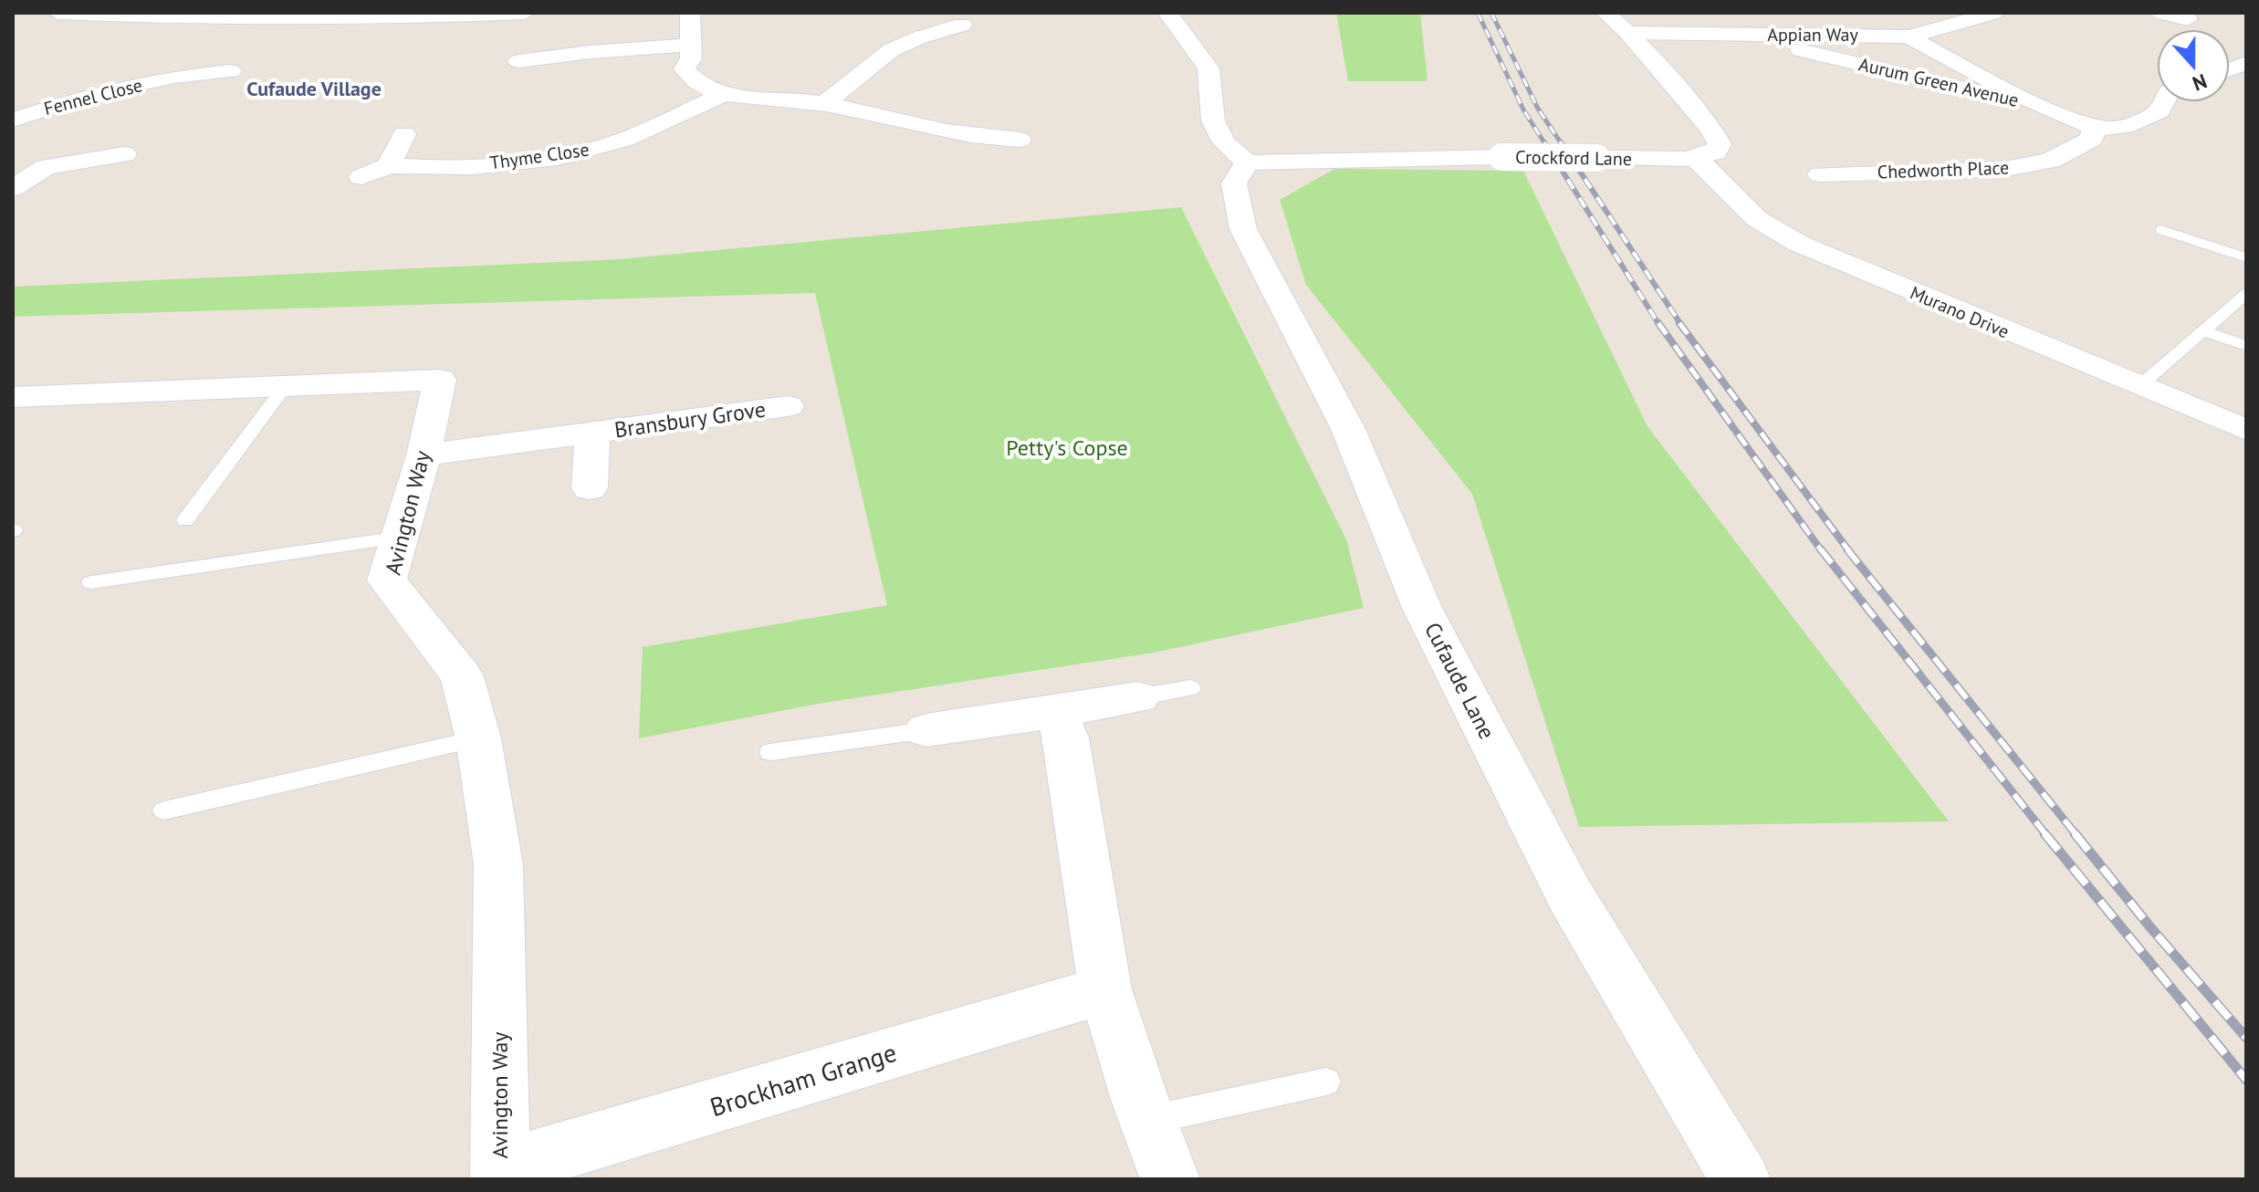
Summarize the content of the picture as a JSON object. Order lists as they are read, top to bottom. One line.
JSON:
{"streets":{"street":["Appian Way","Aurum Green Avenue","Fennel Close","Thyme Close","Crockford Lane","Chedworth Place","Murano Drive","Bransbury Grove","Avington Way","Cufaude Lane","Brockham Grange"]},"crossings":[["Appian Way","Aurum Green Avenue"],["Aurum Green Avenue","Chedworth Place"],["Crockford Lane","Murano Drive"],["Crockford Lane","Cufaude Lane"],["Bransbury Grove","Avington Way"],["Avington Way","Brockham Grange"]],"districts":["Cufaude Village"],"parks":["Petty's Copse"],"north":"bottom"}
